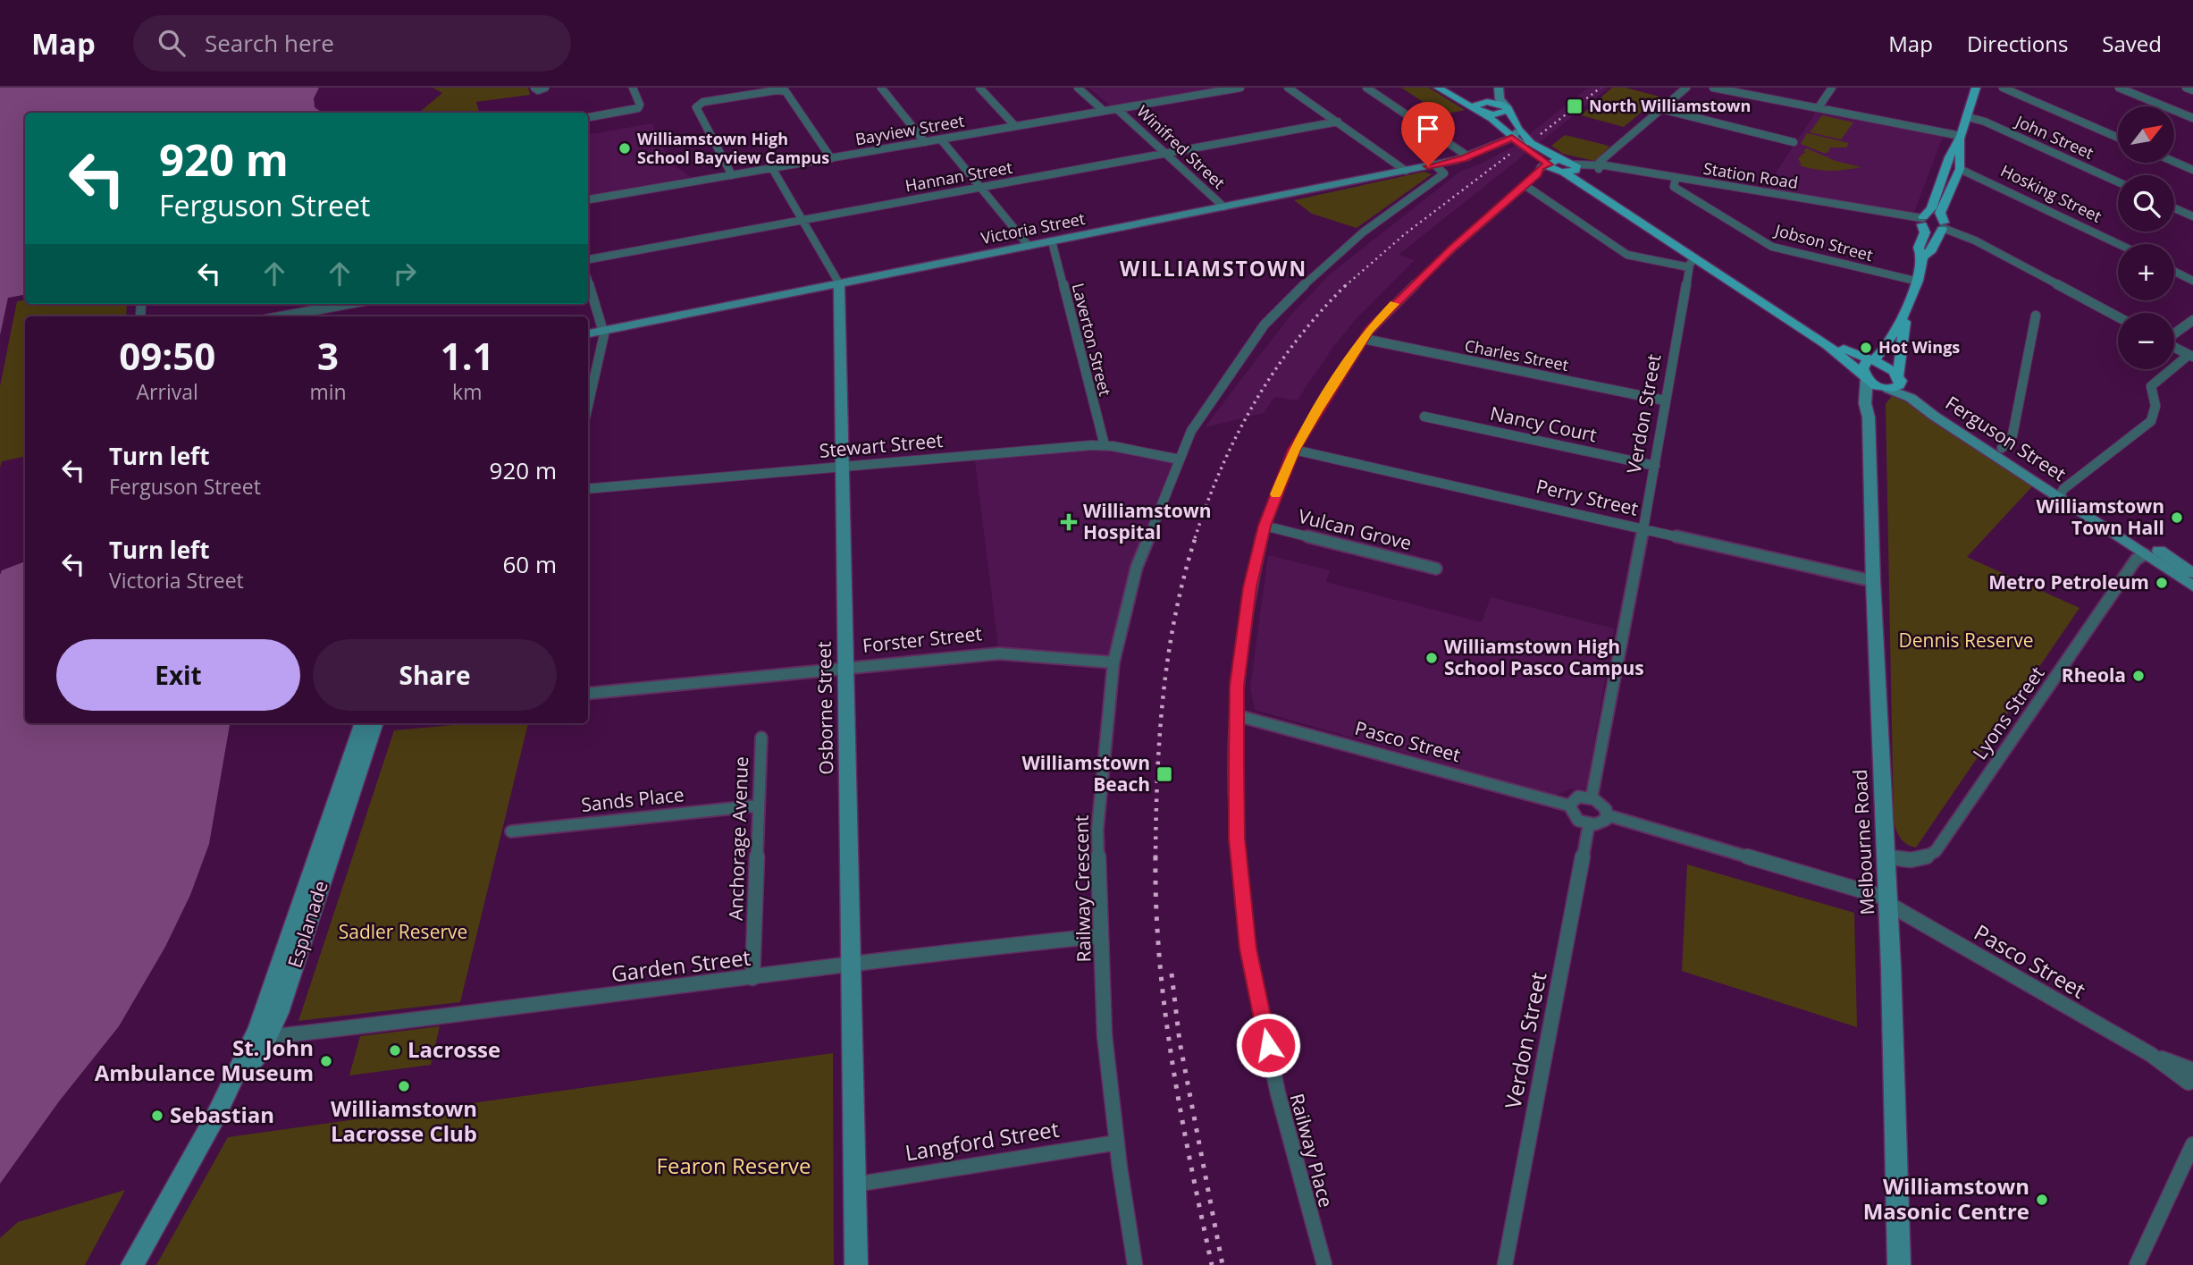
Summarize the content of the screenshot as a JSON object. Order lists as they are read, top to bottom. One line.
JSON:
{"streets":{"main road":["Hosking Street"],"street":["Bayview Street","John Street","Winifred Street","Station Road","Hannan Street","Victoria Street","Jobson Street","Laverton Street","Charles Street","Verdon Street","Nancy Court","Ferguson Street","Stewart Street","Perry Street","Vulcan Grove","Forster Street","Osborne Street","Lyons Street","Pasco Street","Sands Place","Anchorage Avenue","Melbourne Road","Railway Crescent","Esplanade","Garden Street","Langford Street","Railway Place"]},"crossings":[["Bayview Street","Winifred Street"],["Bayview Street","Osborne Street"],["Winifred Street","Hannan Street"],["Winifred Street","Victoria Street"],["Station Road","Jobson Street"],["Hannan Street","Osborne Street"],["Victoria Street","Laverton Street"],["Victoria Street","Osborne Street"],["Victoria Street","Railway Crescent"],["Laverton Street","Stewart Street"],["Charles Street","Verdon Street"],["Charles Street","Railway Place"],["Verdon Street","Nancy Court"],["Verdon Street","Perry Street"],["Verdon Street","Pasco Street"],["Ferguson Street","Lyons Street"],["Stewart Street","Osborne Street"],["Stewart Street","Railway Crescent"],["Perry Street","Melbourne Road"],["Perry Street","Railway Place"],["Vulcan Grove","Railway Place"],["Forster Street","Osborne Street"],["Forster Street","Railway Crescent"],["Osborne Street","Garden Street"],["Osborne Street","Langford Street"],["Lyons Street","Melbourne Road"],["Pasco Street","Melbourne Road"],["Pasco Street","Railway Place"],["Sands Place","Anchorage Avenue"],["Anchorage Avenue","Garden Street"],["Railway Crescent","Garden Street"],["Railway Crescent","Langford Street"],["Esplanade","Garden Street"]],"districts":["WILLIAMSTOWN"],"parks":["Dennis Reserve","Sadler Reserve","Fearon Reserve"],"places":{"transit":["North Williamstown","Williamstown Beach"],"other":["Williamstown High School Bayview Campus","Hot Wings","Williamstown Town Hall","Metro Petroleum","Williamstown High School Pasco Campus","Rheola","Lacrosse","St. John Ambulance Museum","Williamstown Lacrosse Club","Sebastian","Williamstown Masonic Centre"],"health":["Williamstown Hospital"]},"north":"top right","page":{"header":"Map","search":"Search here","nav":["Map","Directions","Saved"],"map_buttons":["+","−"],"turn":["920 m","Ferguson Street"],"eta":["09:50","Arrival","3","min","1.1","km"],"list":[{"name":"Turn left","note":"Ferguson Street","value":"920 m"},{"name":"Turn left","note":"Victoria Street","value":"60 m"}],"buttons":["Exit","Share"]}}
